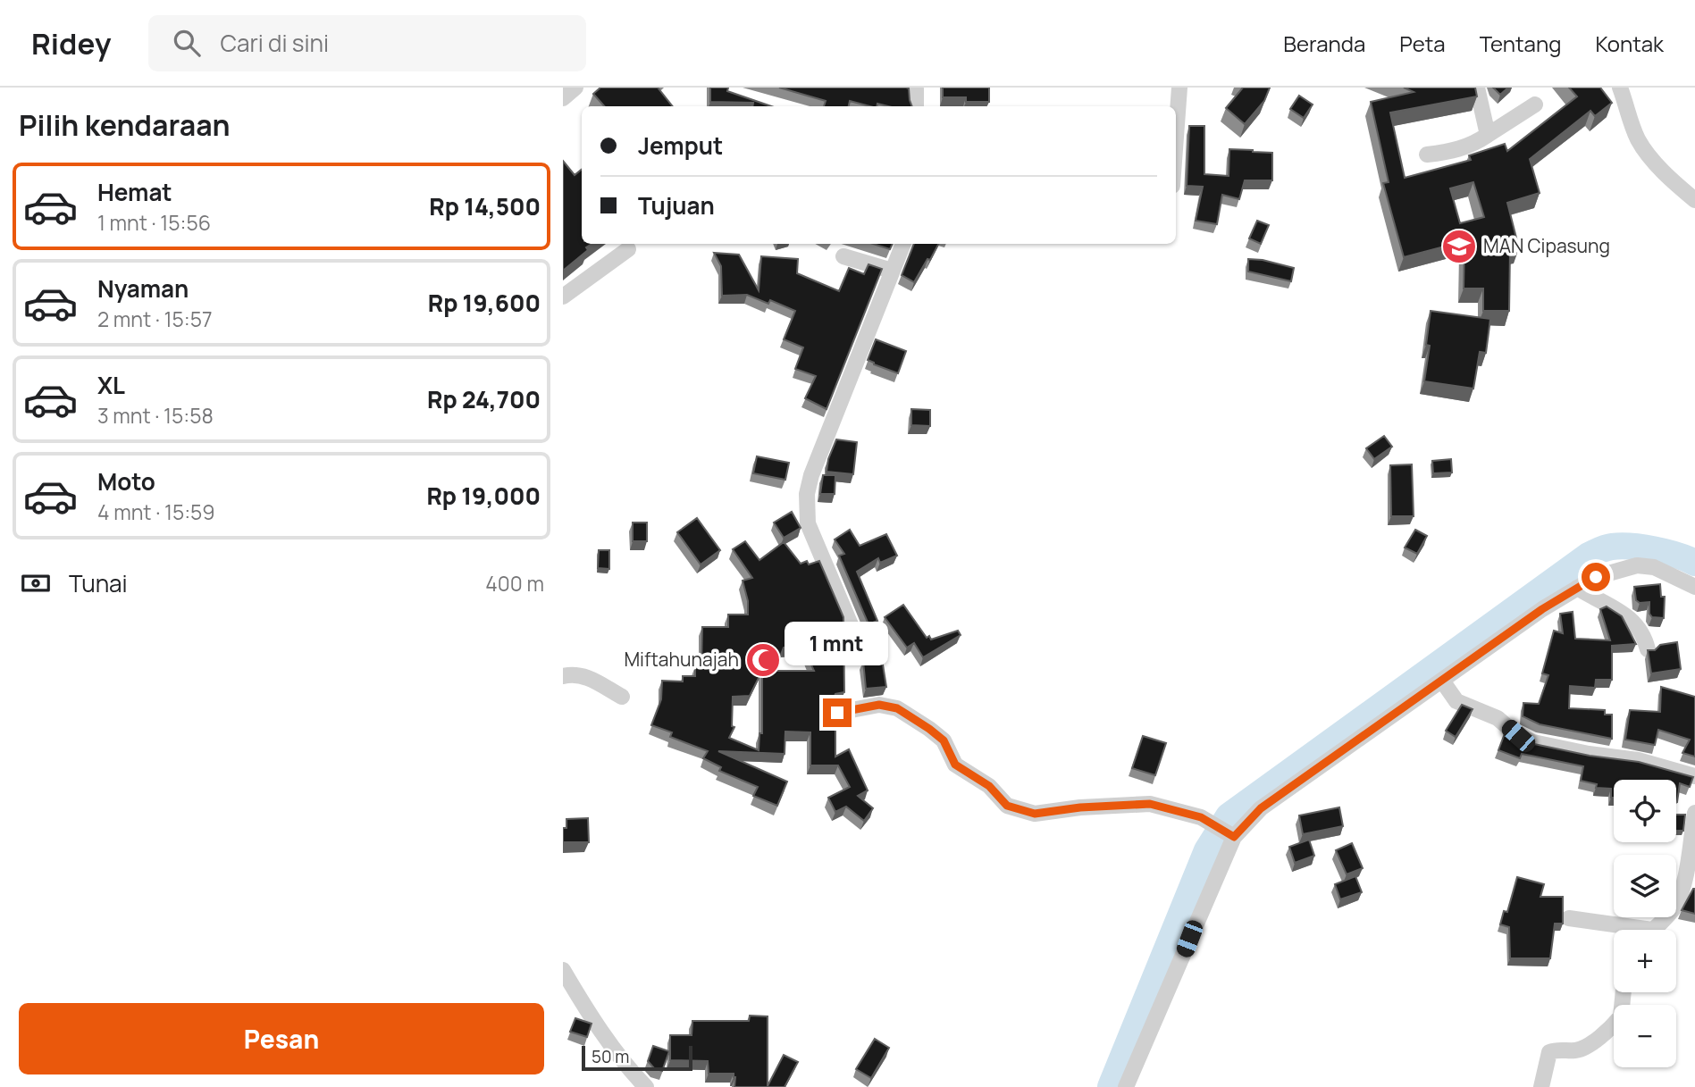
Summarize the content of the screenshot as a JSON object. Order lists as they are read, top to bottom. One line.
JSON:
{"places":{"school or university":["MAN Cipasung"],"mosque":["Miftahunajah"]},"scale_bar":"50 m","page":{"header":"Ridey","search":"Cari di sini","nav":["Beranda","Peta","Tentang","Kontak"],"heading":"Pilih kendaraan","banner":["Jemput","Tujuan"],"list":[{"name":"Hemat","note":"1 mnt · 15:56","value":"Rp 14,500"},{"name":"Nyaman","note":"2 mnt · 15:57","value":"Rp 19,600"},{"name":"XL","note":"3 mnt · 15:58","value":"Rp 24,700"},{"name":"Moto","note":"4 mnt · 15:59","value":"Rp 19,000"}],"pay":["Tunai","400 m"],"bubble":"1 mnt","map_buttons":["+","−"],"buttons":"Pesan","scale":"50 m"}}
